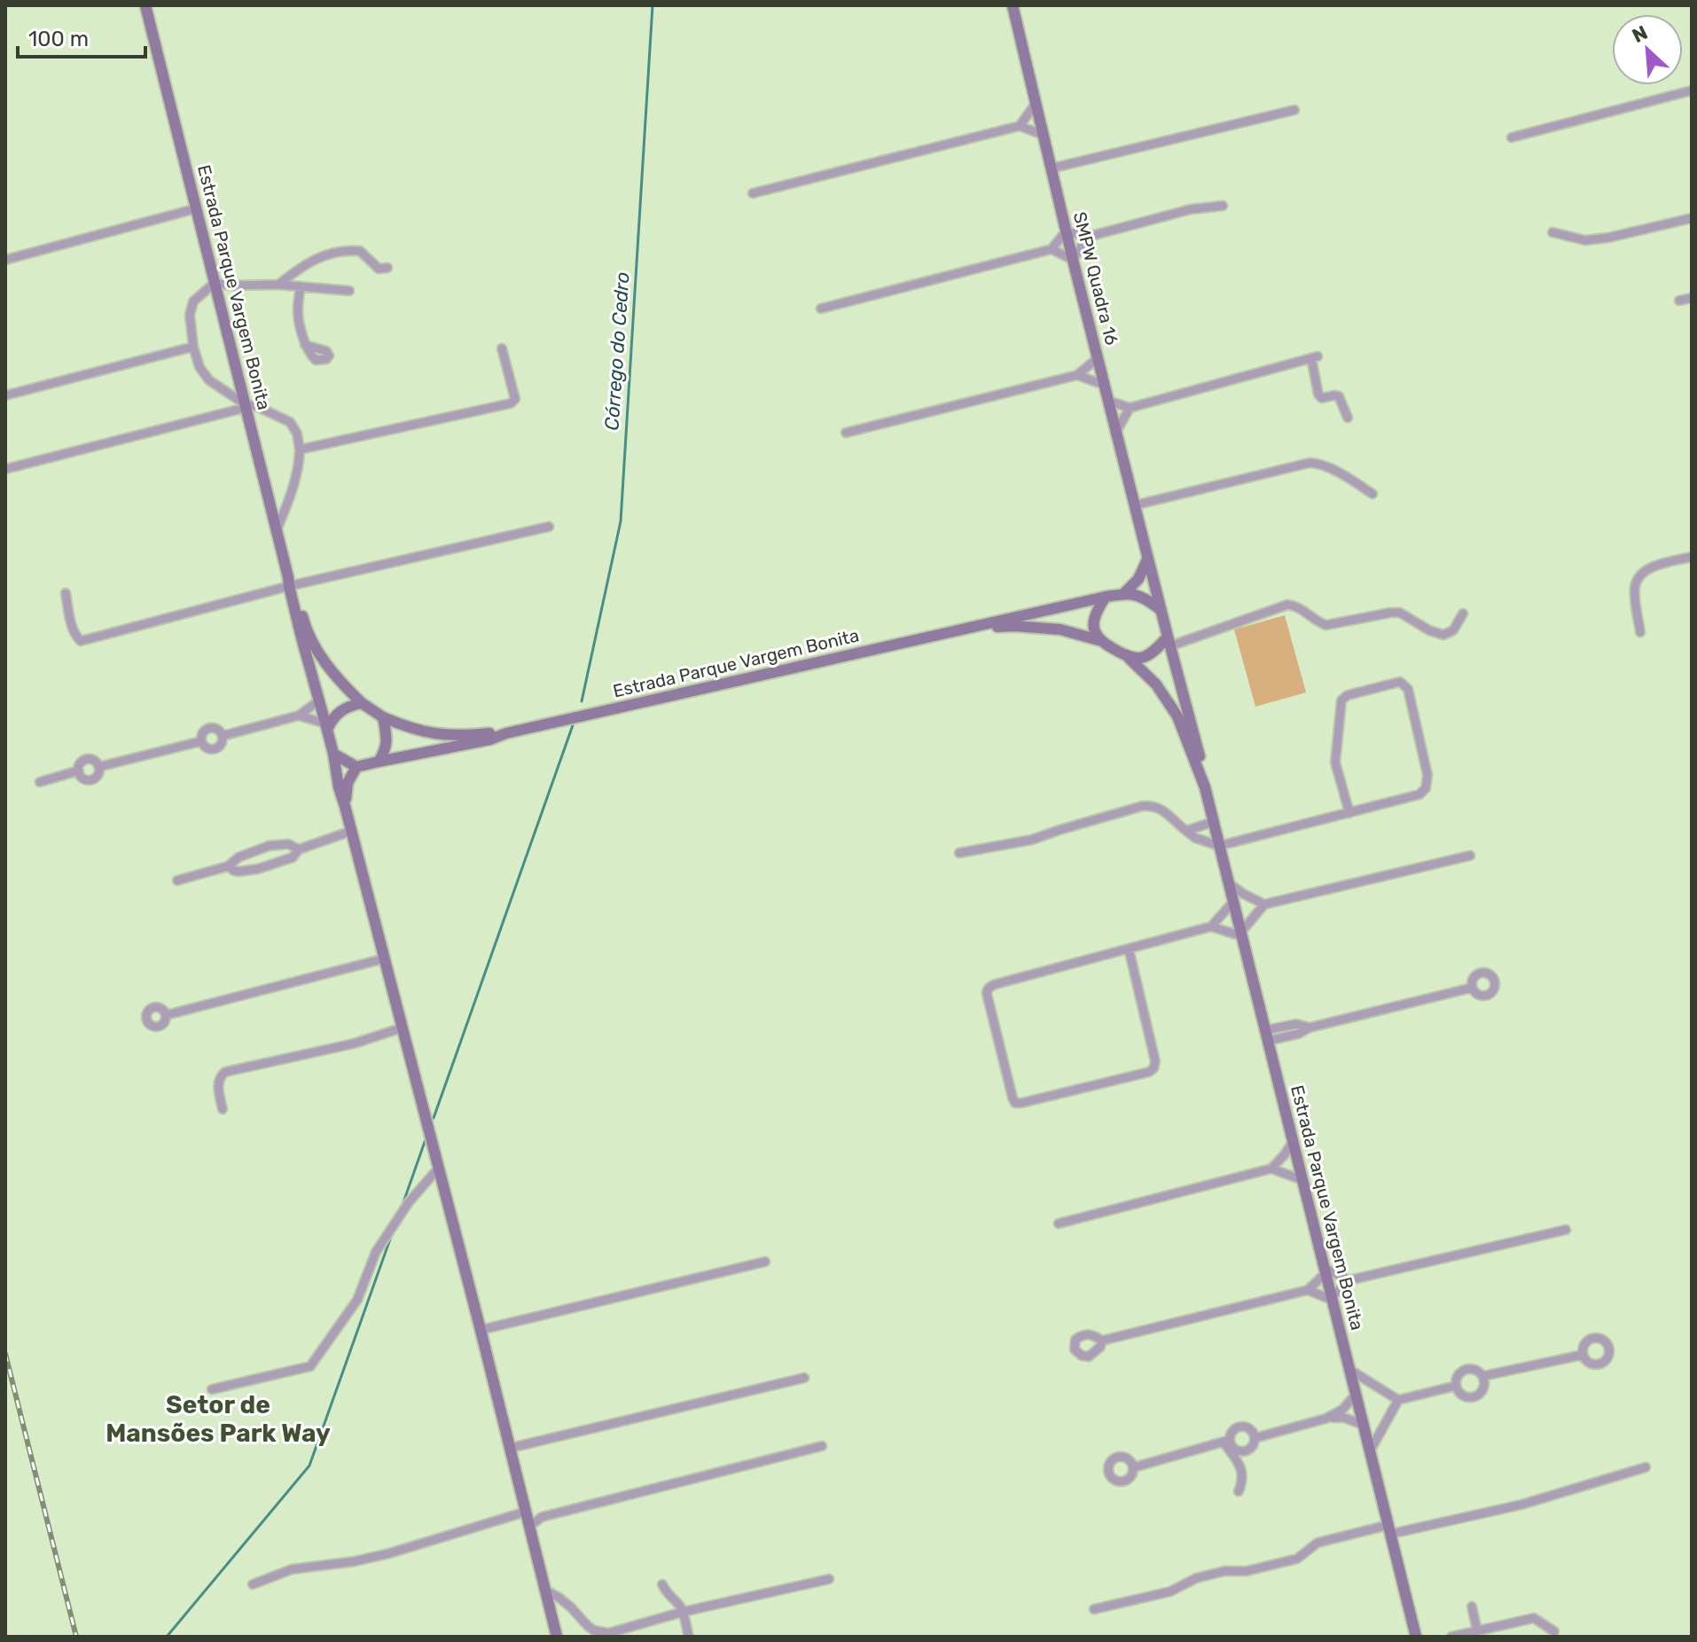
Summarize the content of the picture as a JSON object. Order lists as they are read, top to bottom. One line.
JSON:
{"streets":{"main road":["SMPW Quadra 16","Estrada Parque Vargem Bonita"]},"crossings":[["SMPW Quadra 16","Estrada Parque Vargem Bonita"]],"districts":["Setor de Mansões Park Way"],"water":["Córrego do Cedro"],"scale_bar":"100 m","north":"top left"}
